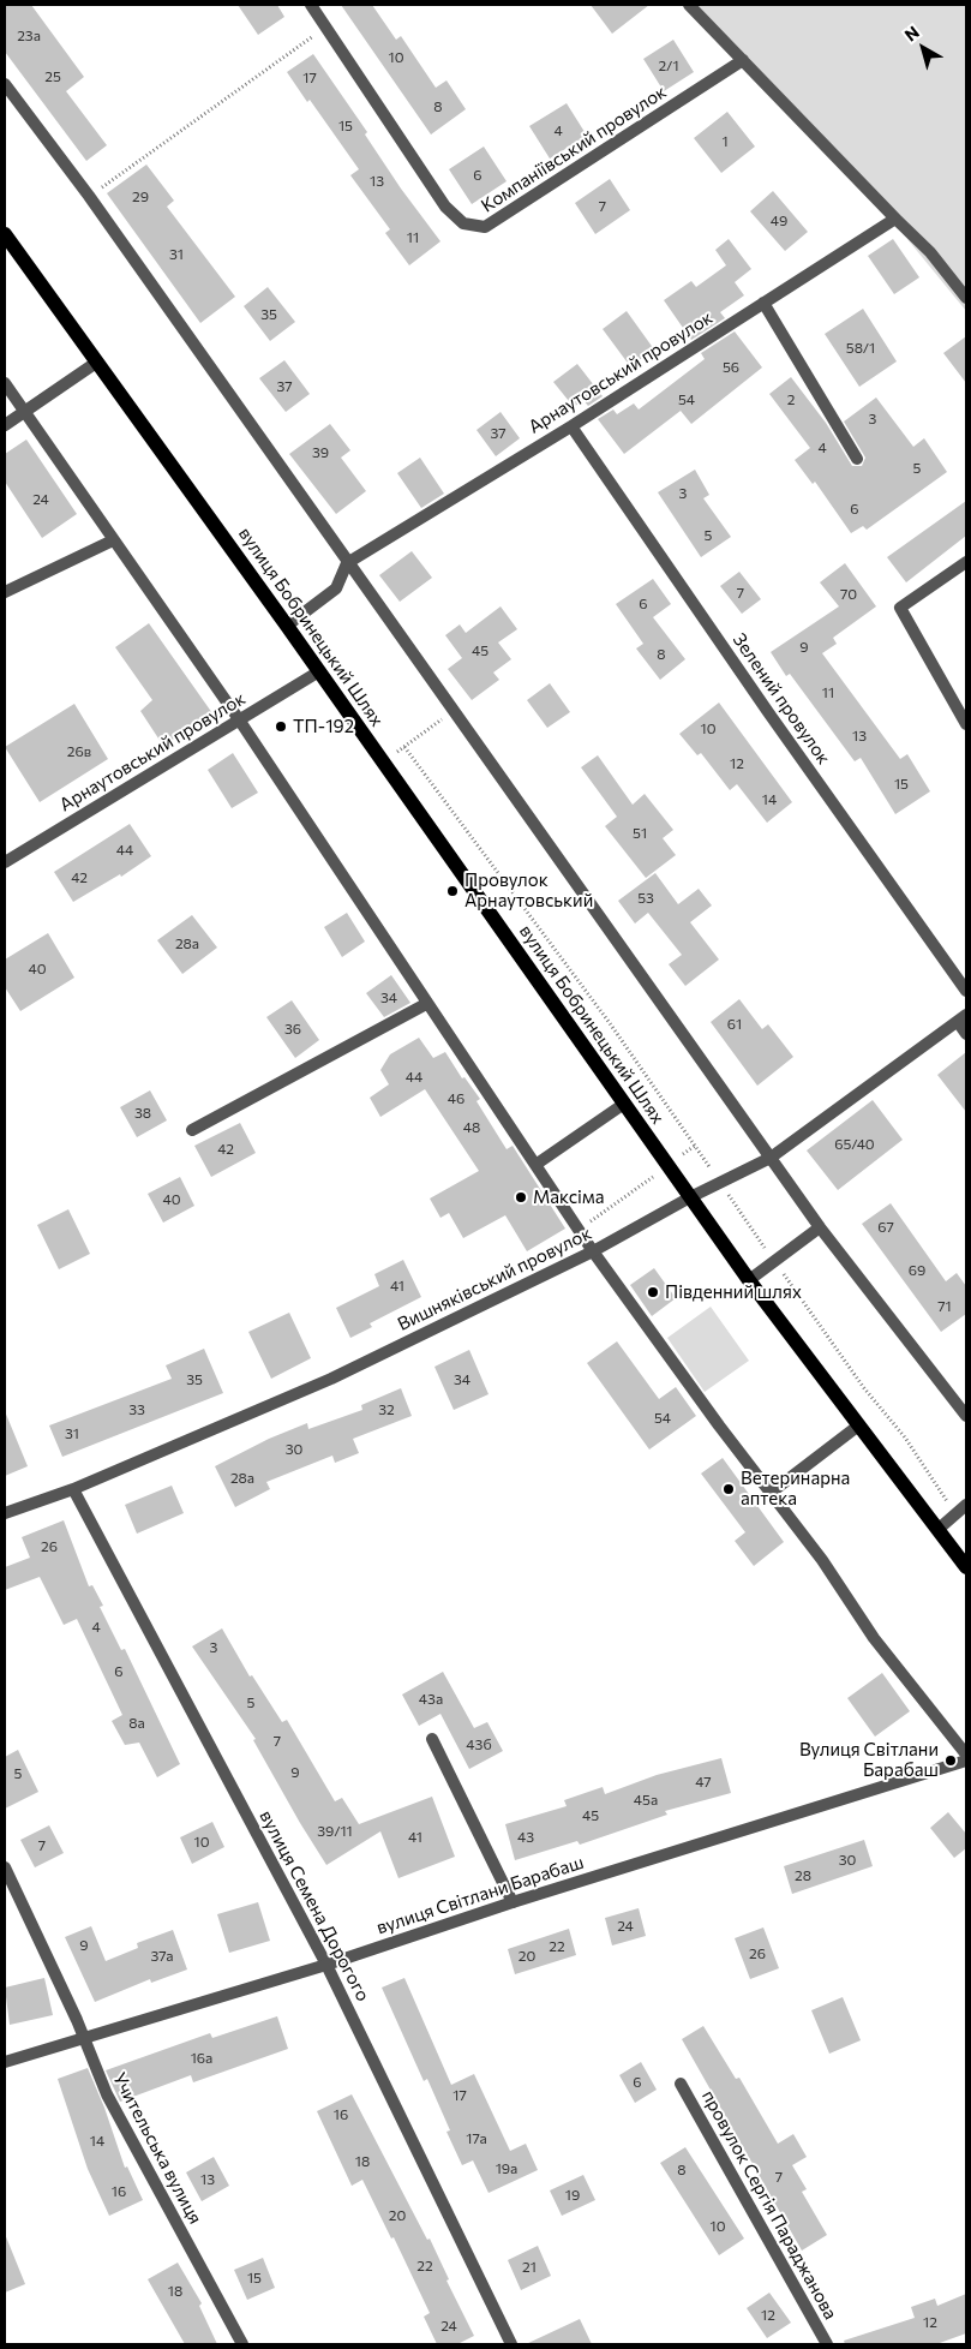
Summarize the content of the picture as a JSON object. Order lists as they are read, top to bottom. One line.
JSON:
{"streets":{"main road":["вулиця Бобринецький Шлях"],"street":["Компаніївський провулок","Арнаутовський провулок","Зелений провулок","Вишняківський провулок","вулиця Світлани Барабаш","вулиця Семена Дорогого","Учительська вулиця","провулок Сергія Параджанова"]},"crossings":[["Арнаутовський провулок","вулиця Бобринецький Шлях"],["Арнаутовський провулок","Зелений провулок"],["вулиця Бобринецький Шлях","Вишняківський провулок"],["Вишняківський провулок","вулиця Семена Дорогого"],["вулиця Світлани Барабаш","вулиця Семена Дорогого"],["вулиця Світлани Барабаш","Учительська вулиця"]],"places":["ТП-192","Провулок Арнаутовський","Максіма","Південний шлях","Ветеринарна аптека","Вулиця Світлани Барабаш"],"house_numbers":["23а","10","2/1","25","17","8","15","4","1","6","13","29","7","49","11","31","35","58/1","56","37","54","2","3","37","4","39","5","3","24","6","5","7","70","6","9","45","8","11","10","13","26в","12","15","14","51","44","42","53","28а","40","34","61","36","44","46","38","48","65/40","42","40","67","69","41","71","35","34","33","32","54","31","30","28а","26","4","3","6","43а","5","8а","7","43б","9","5","47","45а","45","39/11","41","43","10","7","30","28","24","9","22","26","37а","20","16а","6","17","16","17а","14","18","19а","8","7","13","16","19","20","10","22","21","15","18","12","12","24"],"north":"top left"}
